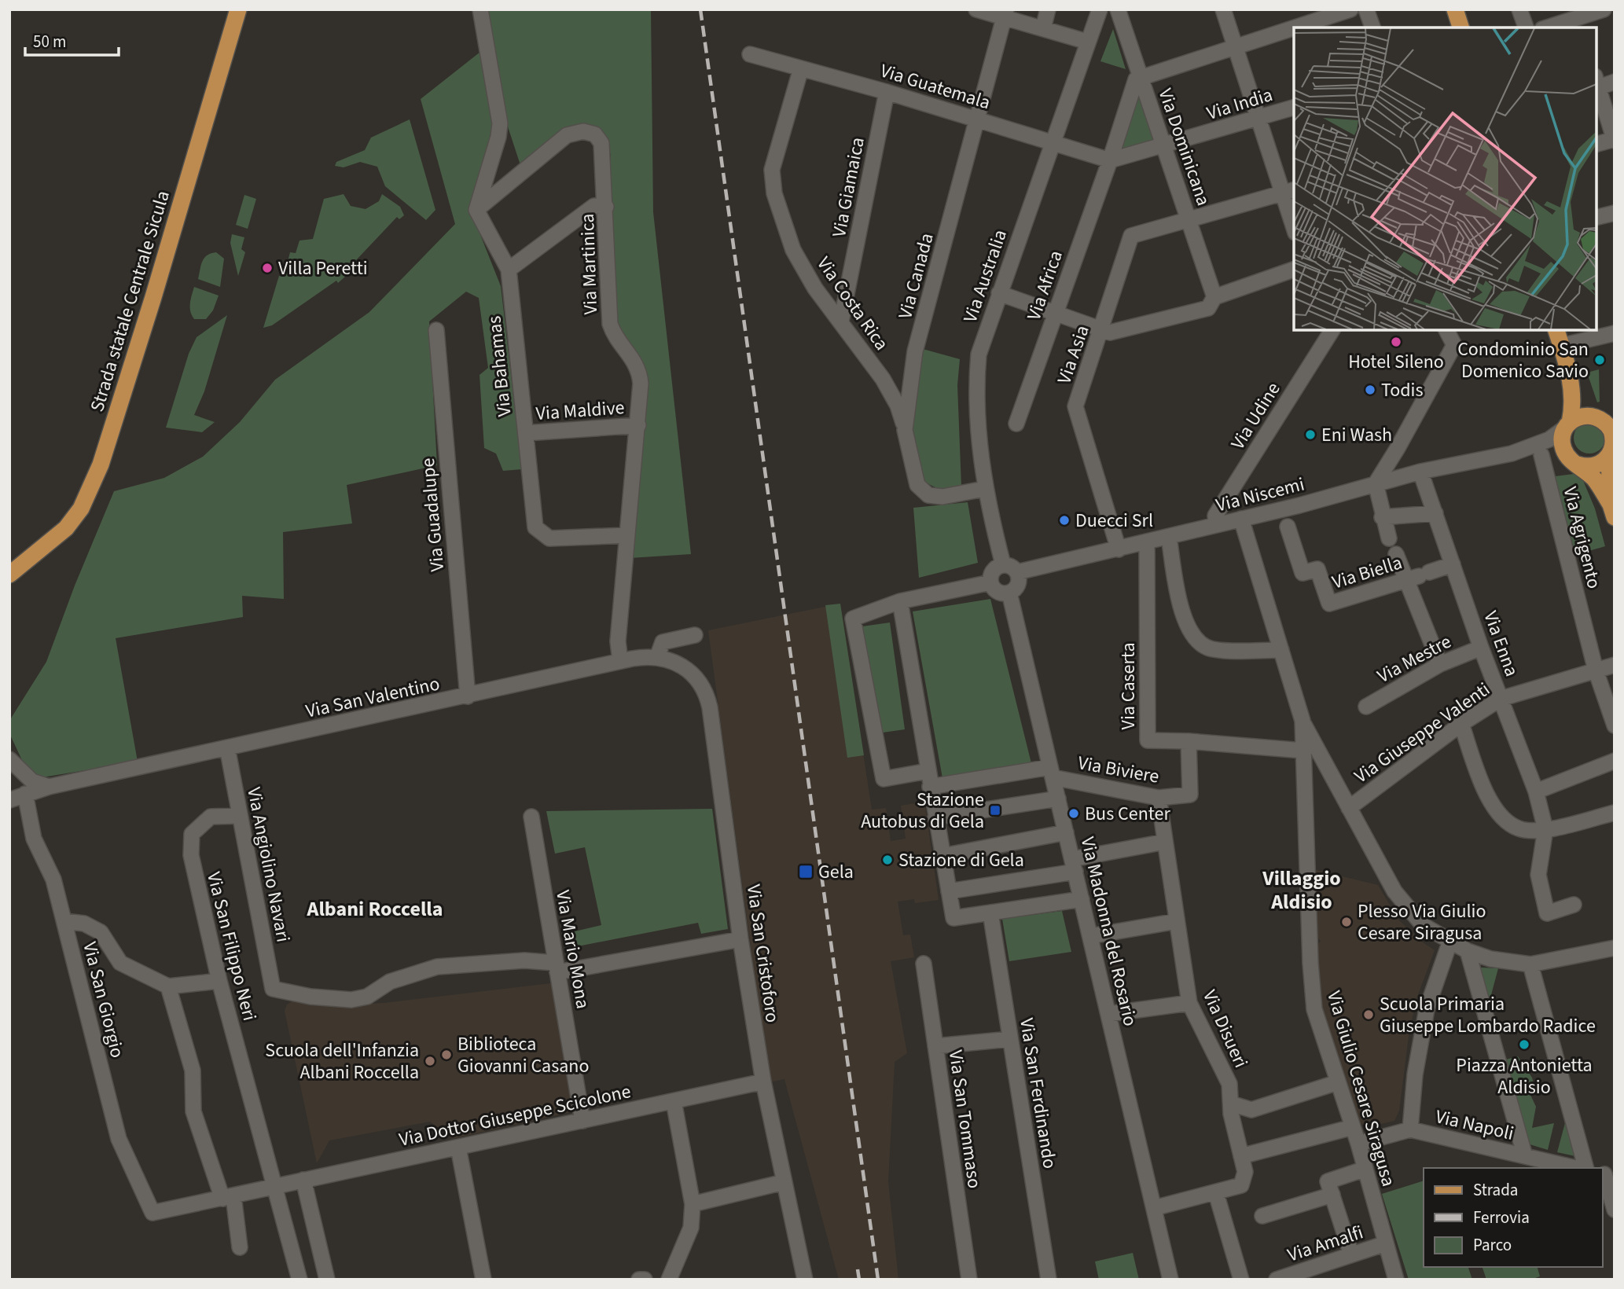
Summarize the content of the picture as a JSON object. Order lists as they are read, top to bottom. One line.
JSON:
{"streets":{"main road":["Strada statale Centrale Sicula"],"street":["Via Guatemala","Via India","Via Dominicana","Via Giamaica","Via Martinica","Via Canada","Via Australia","Via Africa","Via Costa Rica","Via Asia","Via Bahamas","Via Maldive","Via Udine","Via Niscemi","Via Guadalupe","Via Agrigento","Via Biella","Via Enna","Via Mestre","Via Caserta","Via San Valentino","Via Giuseppe Valenti","Via Biviere","Via Angiolino Navari","Via Madonna del Rosario","Via San Filippo Neri","Via Mario Mona","Via San Cristoforo","Via San Giorgio","Via Disueri","Via Giulio Cesare Siragusa","Via San Ferdinando","Via Dottor Giuseppe Scicolone","Via San Tommaso","Via Napoli","Via Amalfi"]},"crossings":[["Via Guatemala","Via India"],["Via Guatemala","Via Giamaica"],["Via Guatemala","Via Canada"],["Via Guatemala","Via Australia"],["Via Guatemala","Via Africa"],["Via Guatemala","Via Costa Rica"],["Via India","Via Dominicana"],["Via India","Via Africa"],["Via Dominicana","Via Africa"],["Via Dominicana","Via Asia"],["Via Giamaica","Via Costa Rica"],["Via Martinica","Via Bahamas"],["Via Martinica","Via Maldive"],["Via Martinica","Via San Valentino"],["Via Canada","Via Australia"],["Via Canada","Via Costa Rica"],["Via Australia","Via Niscemi"],["Via Australia","Via Madonna del Rosario"],["Via Asia","Via Niscemi"],["Via Bahamas","Via Maldive"],["Via Udine","Via Niscemi"],["Via Niscemi","Via Enna"],["Via Niscemi","Via Caserta"],["Via Niscemi","Via Madonna del Rosario"],["Via Niscemi","Via Giulio Cesare Siragusa"],["Via Guadalupe","Via San Valentino"],["Via Agrigento","Via Giuseppe Valenti"],["Via Biella","Via Enna"],["Via Enna","Via Mestre"],["Via Enna","Via Giuseppe Valenti"],["Via Caserta","Via Biviere"],["Via Caserta","Via Giulio Cesare Siragusa"],["Via San Valentino","Via Angiolino Navari"],["Via San Valentino","Via San Cristoforo"],["Via San Valentino","Via San Giorgio"],["Via Biviere","Via Madonna del Rosario"],["Via Biviere","Via Disueri"],["Via Angiolino Navari","Via San Filippo Neri"],["Via Angiolino Navari","Via Mario Mona"],["Via Madonna del Rosario","Via Disueri"],["Via San Filippo Neri","Via Dottor Giuseppe Scicolone"],["Via Mario Mona","Via Dottor Giuseppe Scicolone"],["Via San Cristoforo","Via Dottor Giuseppe Scicolone"],["Via San Giorgio","Via Dottor Giuseppe Scicolone"],["Via Giulio Cesare Siragusa","Via Napoli"],["Via Giulio Cesare Siragusa","Via Amalfi"]],"districts":["Villaggio Aldisio","Albani Roccella"],"places":{"other":["Villa Peretti","Hotel Sileno","Condominio San Domenico Savio","Todis","Eni Wash","Duecci Srl","Bus Center","Stazione di Gela","Plesso Via Giulio Cesare Siragusa","Scuola Primaria Giuseppe Lombardo Radice","Piazza Antonietta Aldisio","Biblioteca Giovanni Casano","Scuola dell'Infanzia Albani Roccella"],"transit":["Stazione Autobus di Gela","Gela"]},"legend":["Strada","Ferrovia","Parco"],"scale_bar":"50 m"}
